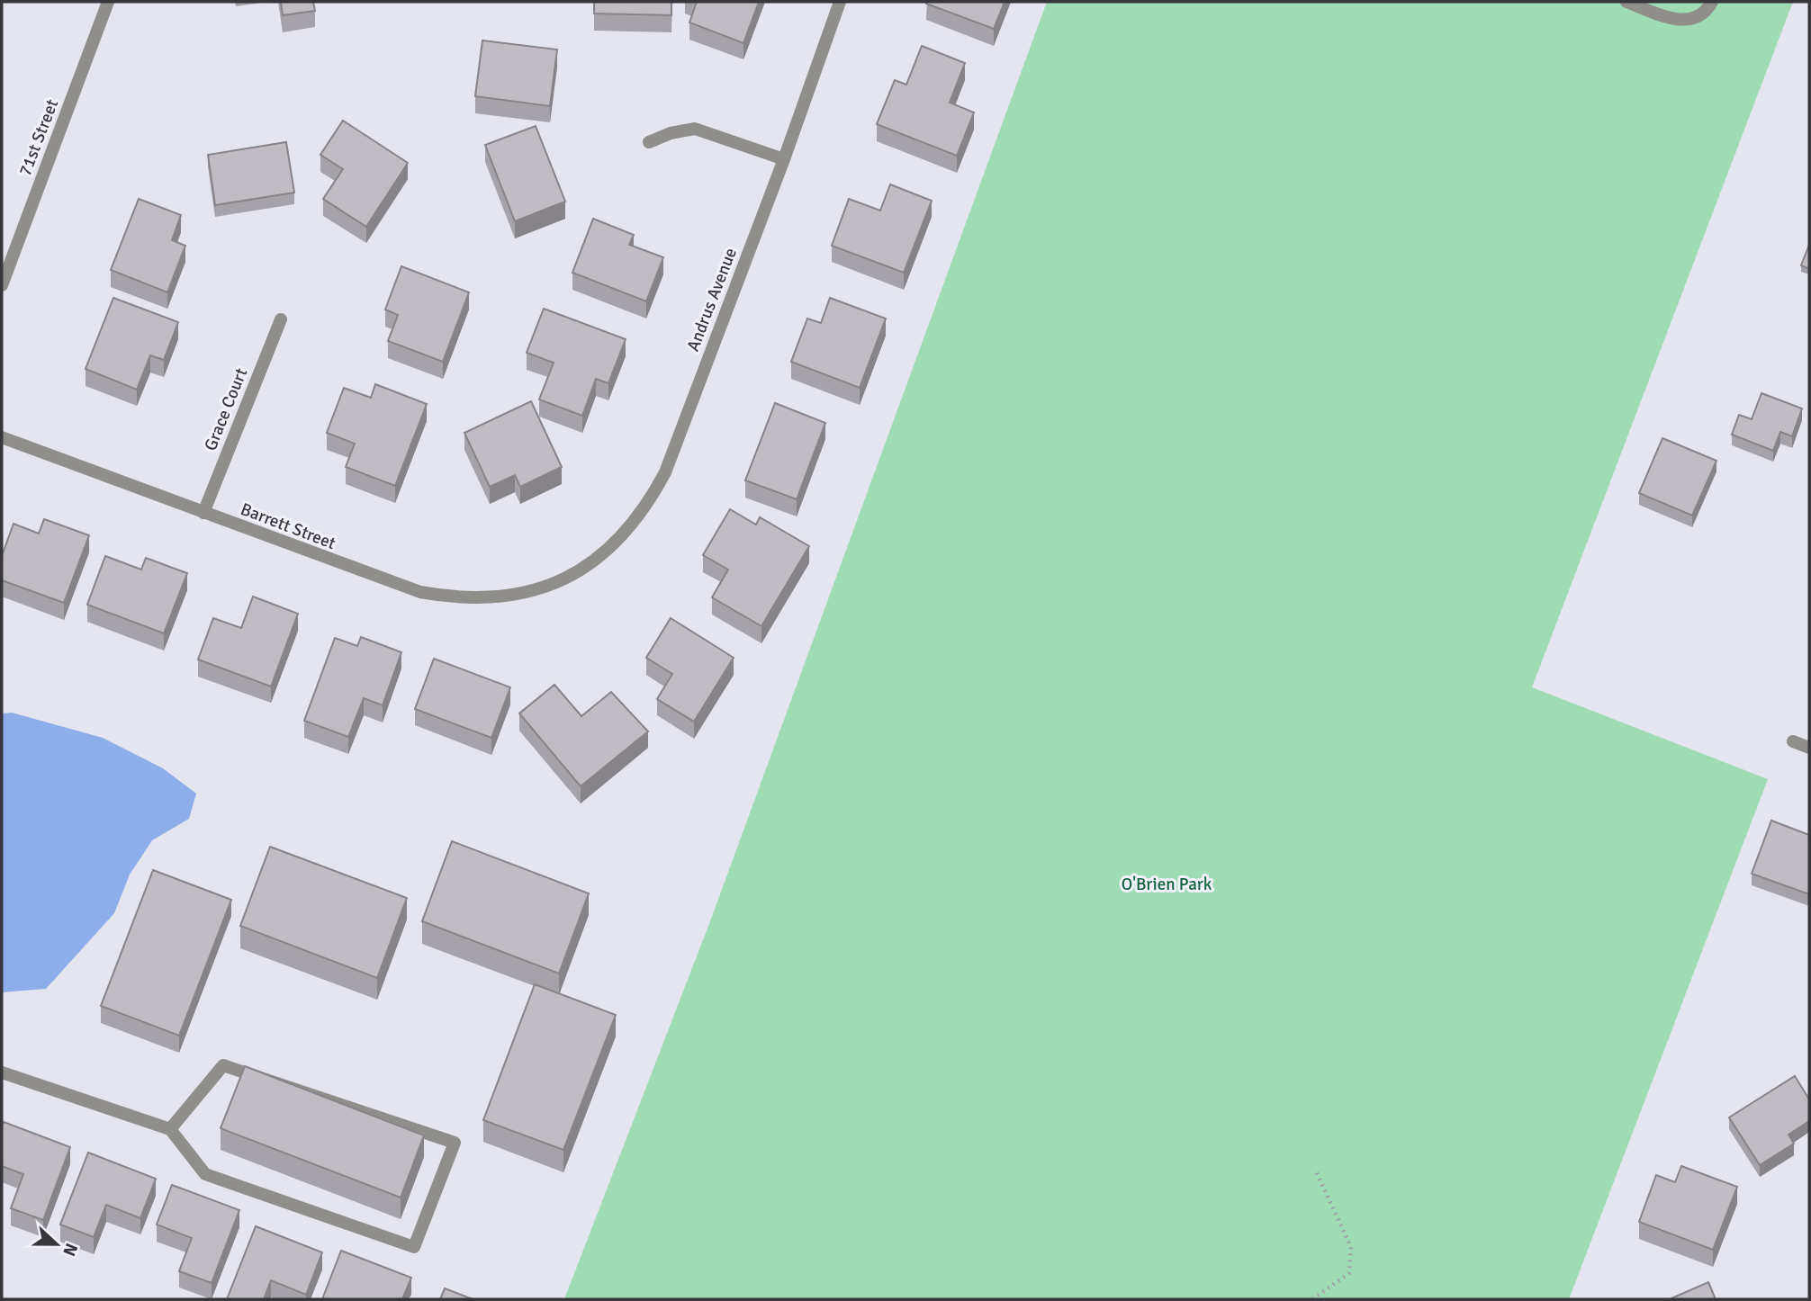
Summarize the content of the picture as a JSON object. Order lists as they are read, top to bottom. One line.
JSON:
{"streets":{"street":["71st Street","Andrus Avenue","Grace Court","Barrett Street"]},"crossings":[["Andrus Avenue","Barrett Street"],["Grace Court","Barrett Street"]],"parks":["O'Brien Park"],"north":"right"}
